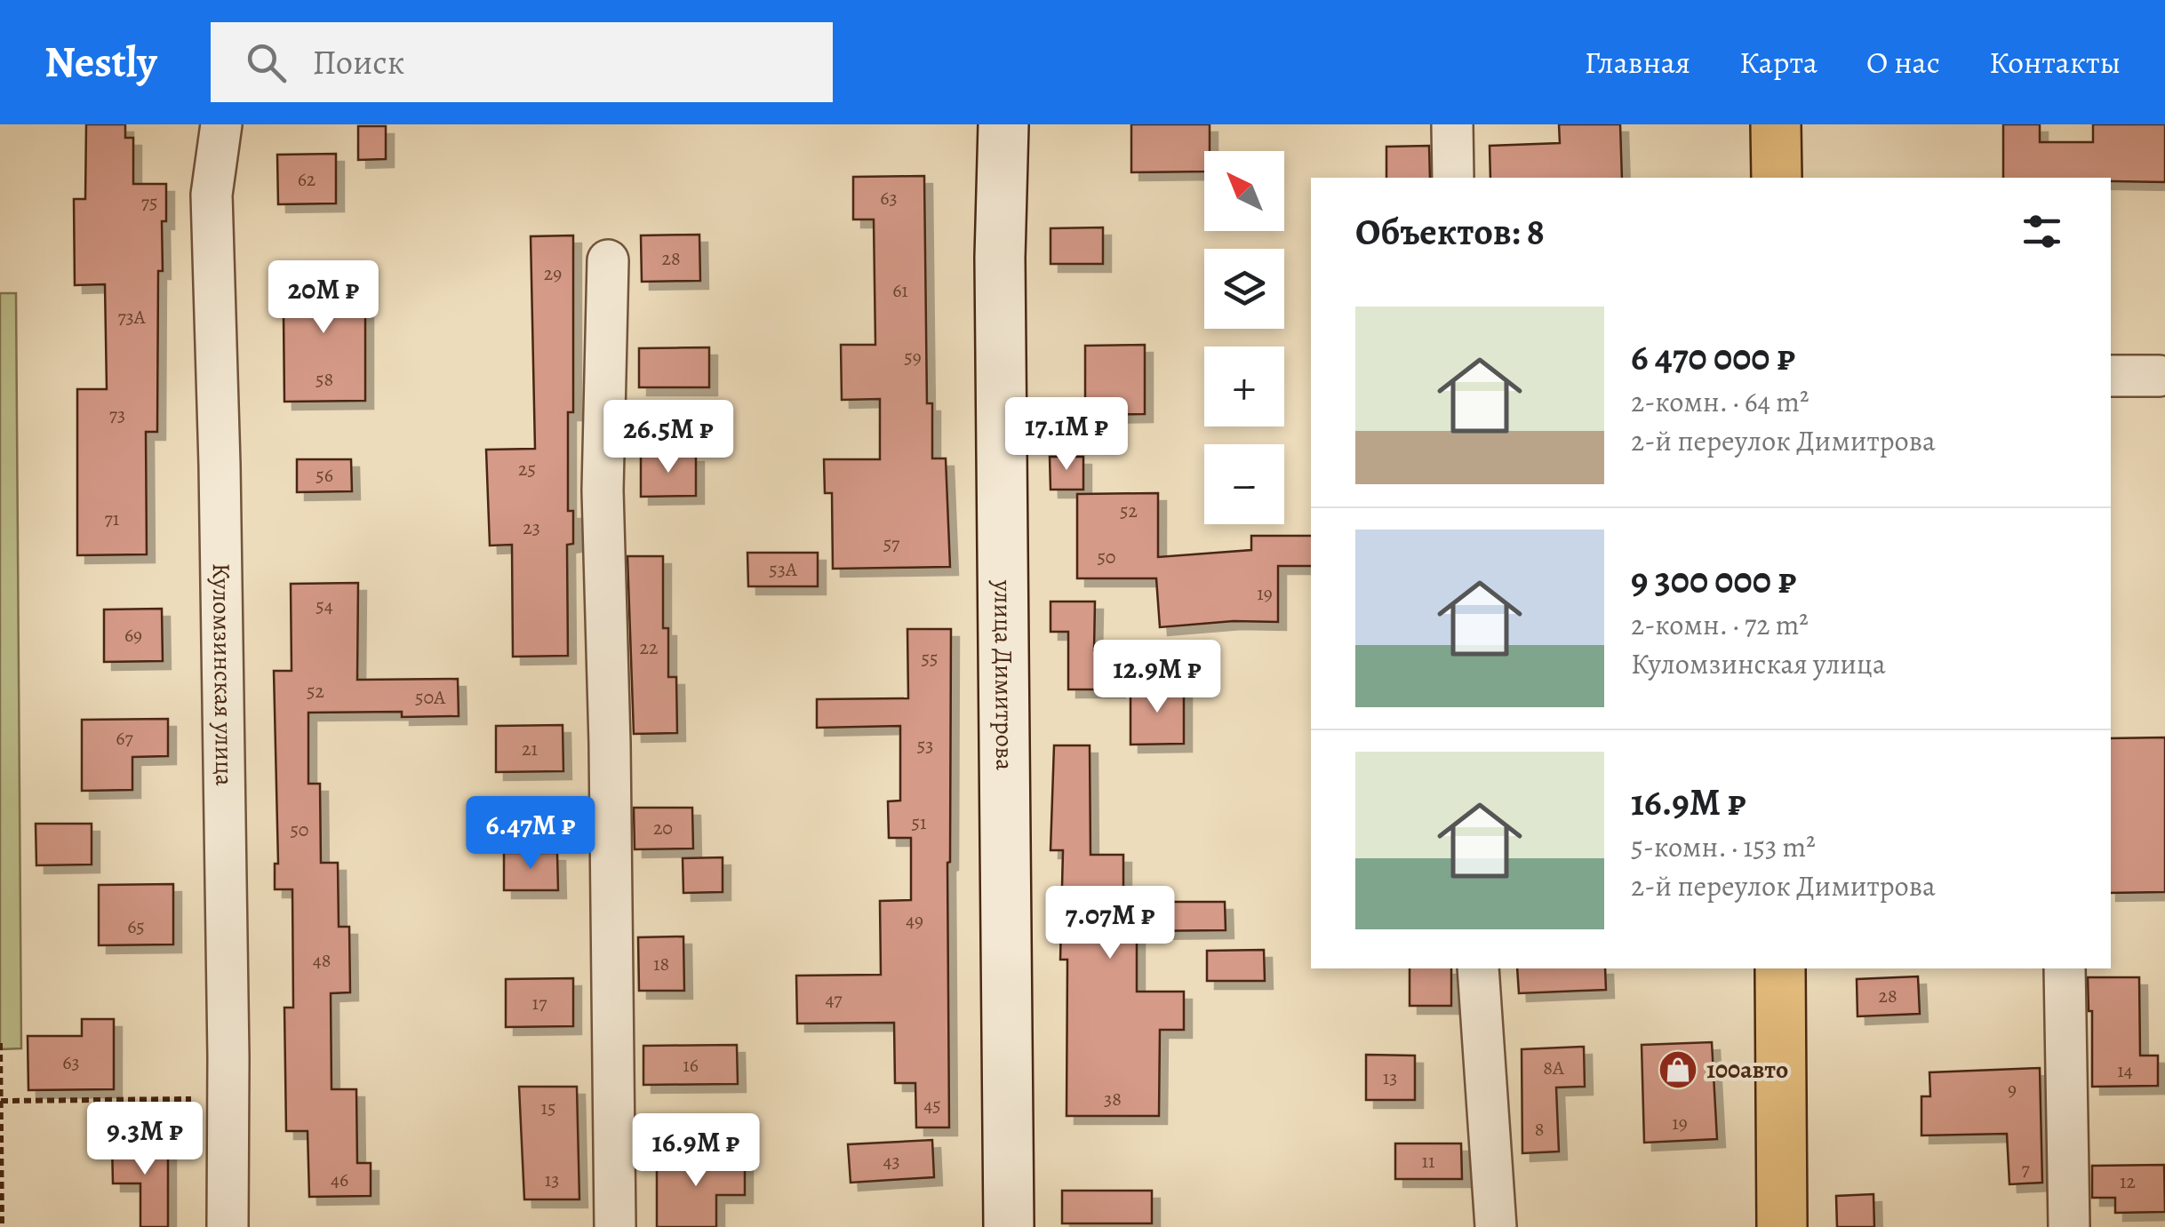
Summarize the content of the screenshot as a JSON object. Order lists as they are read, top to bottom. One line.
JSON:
{"streets":{"main road":["улица Димитрова"],"street":["Куломзинская улица"]},"places":{"shop":["100авто"]},"house_numbers":["62","63","75","28","29","61","73А","59","58","73","25","56","52","71","23","57","50","53А","19","54","69","22","55","52","50А","67","53","21","51","20","50","49","65","48","18","28","47","17","63","16","8А","14","13","9","38","45","15","19","8","43","11","7","46","13","12"],"north":"top left","page":{"header":"Nestly","search":"Поиск","nav":["Главная","Карта","О нас","Контакты"],"map_buttons":["+","−"],"heading":"Объектов: 8","price":["20M ₽","17.1M ₽","26.5M ₽","12.9M ₽","6.47M ₽","7.07M ₽","9.3M ₽","16.9M ₽"],"list":[{"name":"6 470 000 ₽","note":"2-комн. · 64 m² · 2-й переулок Димитрова"},{"name":"9 300 000 ₽","note":"2-комн. · 72 m² · Куломзинская улица"},{"name":"16.9M ₽","note":"5-комн. · 153 m² · 2-й переулок Димитрова"}]}}
